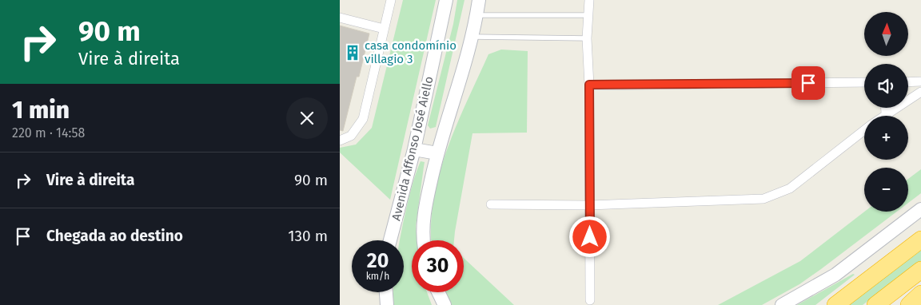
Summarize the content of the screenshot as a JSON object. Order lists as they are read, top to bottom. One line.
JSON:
{"streets":{"street":["Avenida Affonso José Aiello"]},"places":{"building":["casa condomínio villagio 3"]},"north":"top","page":{"turn":["90 m","Vire à direita"],"map_buttons":["+","−"],"heading":["1 min","220 m · 14:58"],"list":[{"name":"Vire à direita","value":"90 m"},{"name":"Chegada ao destino","value":"130 m"}],"speed":"20 km/h","limit":"30"}}
